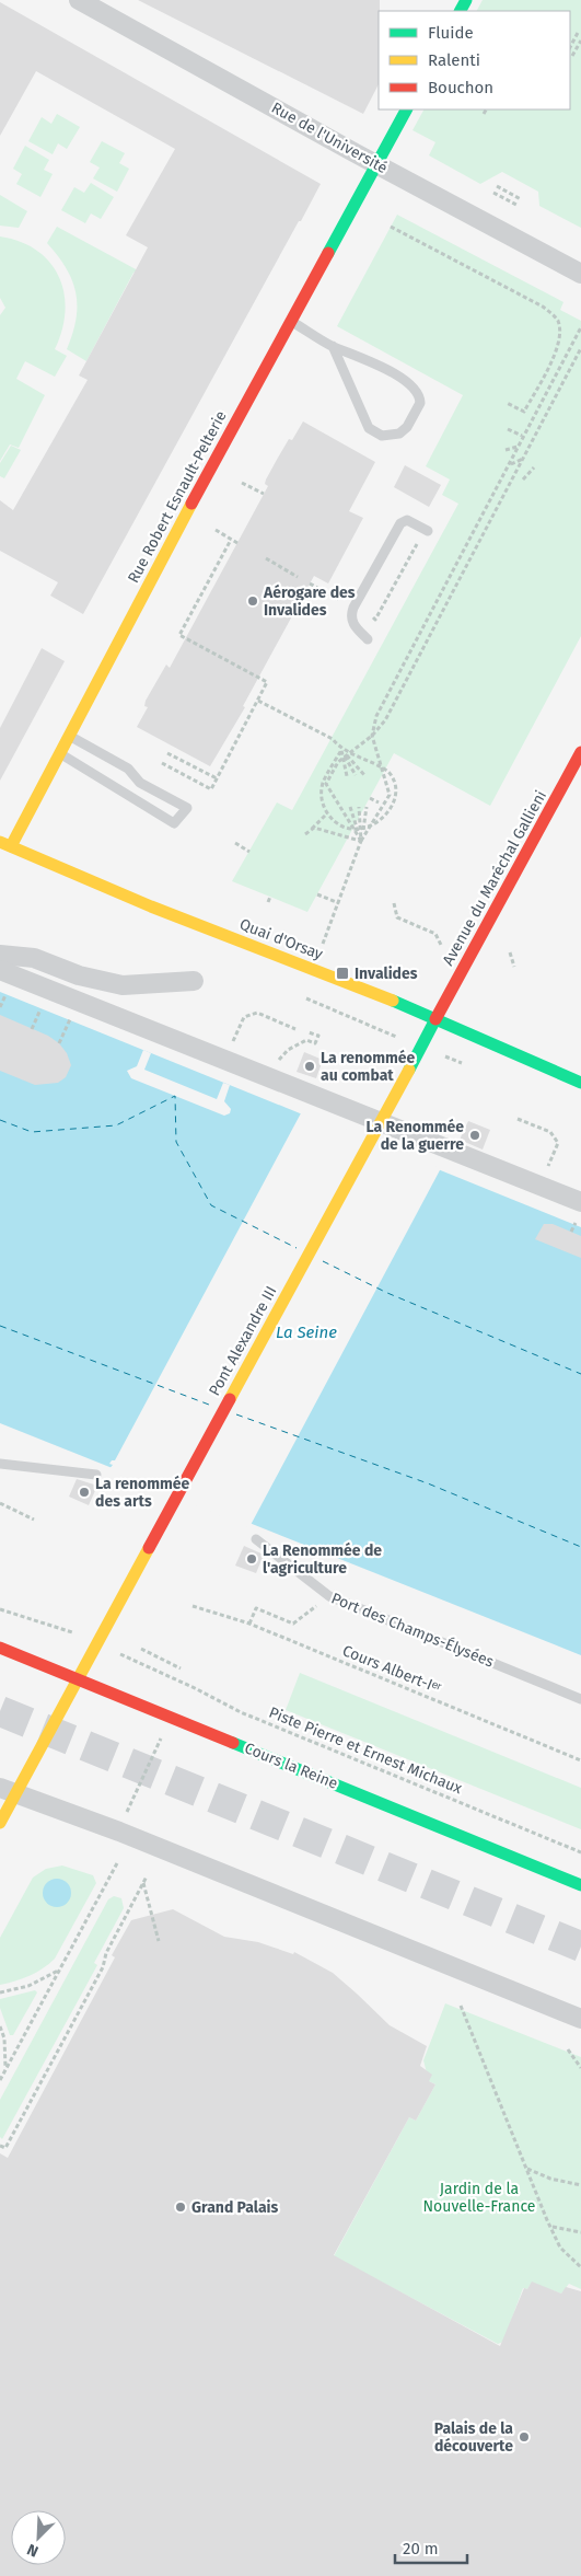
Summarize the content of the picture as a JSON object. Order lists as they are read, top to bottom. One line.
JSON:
{"streets":{"main road":["Rue Robert Esnault-Pelterie","Avenue du Maréchal Gallieni","Quai d'Orsay","Pont Alexandre III","Cours la Reine"],"street":["Rue de l'Université"],"lane":["Port des Champs-Élysées"],"path":["Cours Albert-Iᵉʳ","Piste Pierre et Ernest Michaux"]},"crossings":[["Rue de l'Université","Rue Robert Esnault-Pelterie"],["Rue Robert Esnault-Pelterie","Quai d'Orsay"],["Avenue du Maréchal Gallieni","Quai d'Orsay"],["Avenue du Maréchal Gallieni","Pont Alexandre III"],["Quai d'Orsay","Pont Alexandre III"],["Pont Alexandre III","Cours la Reine"]],"water":["La Seine"],"parks":["Jardin de la Nouvelle-France"],"places":{"other":["Aérogare des Invalides","La renommée au combat","La Renommée de la guerre","La renommée des arts","La Renommée de l'agriculture","Grand Palais","Palais de la découverte"],"transit":["Invalides"]},"legend":["Fluide","Ralenti","Bouchon"],"scale_bar":"20 m","north":"bottom left"}
